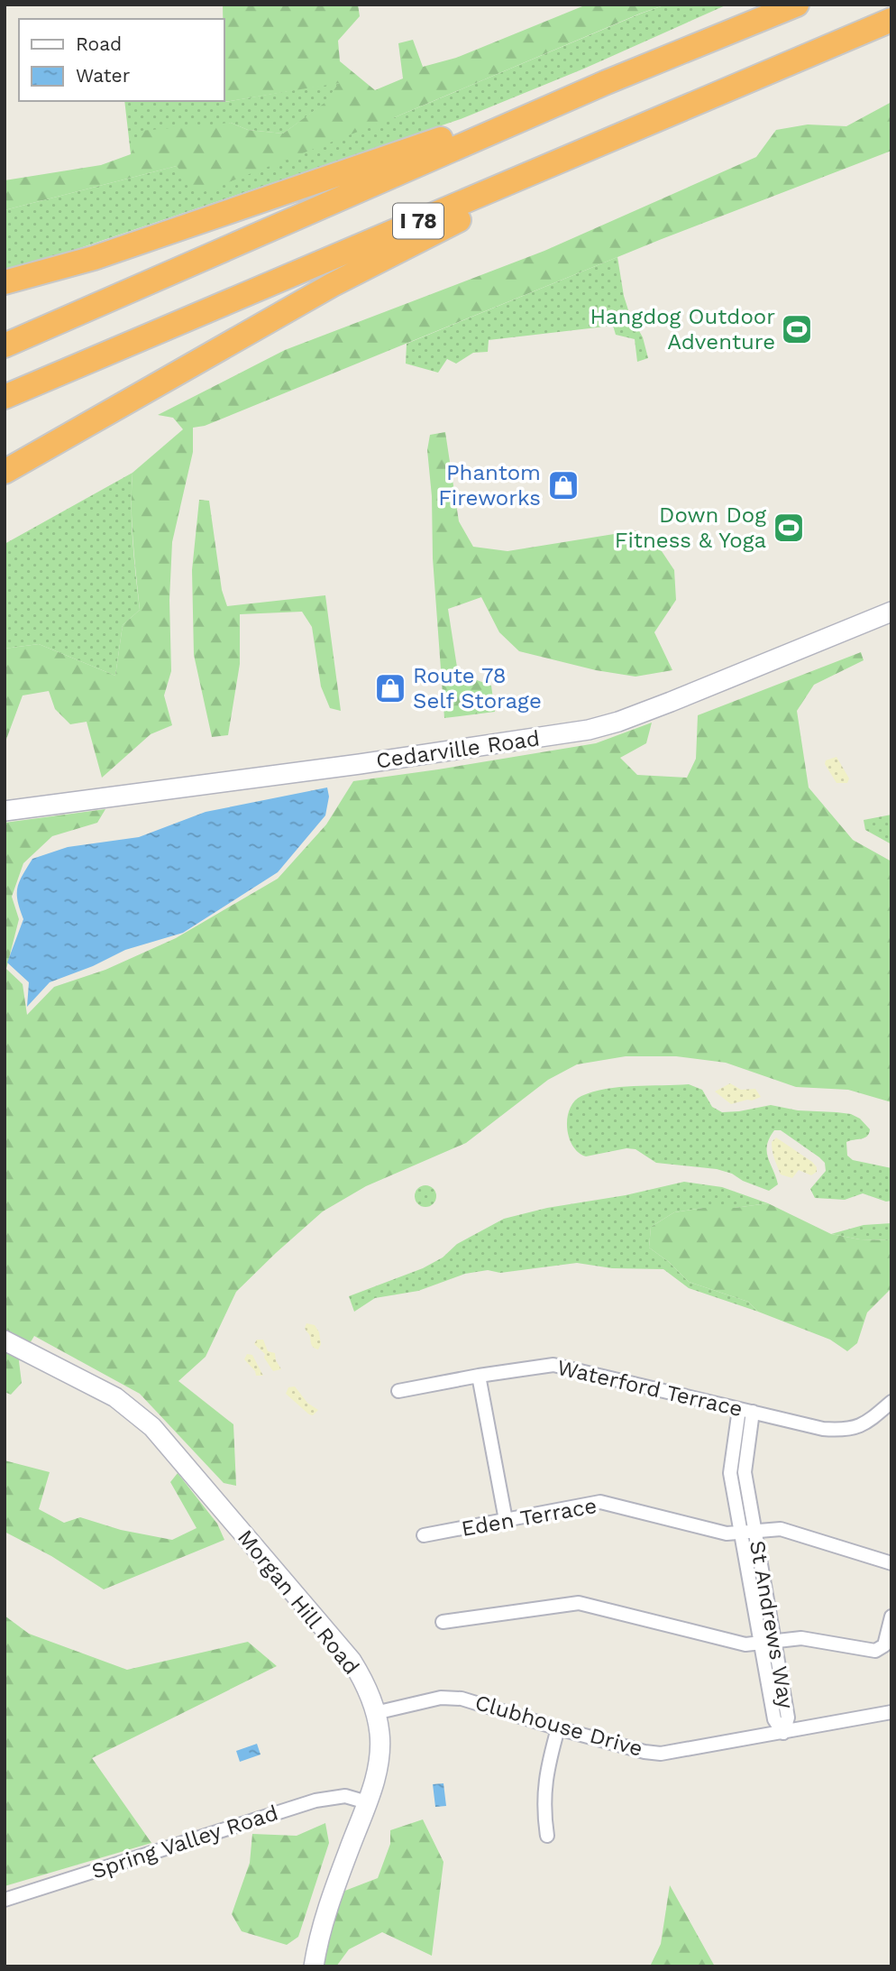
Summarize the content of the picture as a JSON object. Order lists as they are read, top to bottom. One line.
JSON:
{"streets":{"highway":["I 78"],"main road":["Cedarville Road","Morgan Hill Road"],"street":["Waterford Terrace","Eden Terrace","St Andrews Way","Clubhouse Drive","Spring Valley Road"]},"crossings":[["Waterford Terrace","St Andrews Way"],["Eden Terrace","St Andrews Way"],["Morgan Hill Road","Clubhouse Drive"],["Morgan Hill Road","Spring Valley Road"],["St Andrews Way","Clubhouse Drive"]],"places":{"sports":["Hangdog Outdoor Adventure","Down Dog Fitness & Yoga"],"shop":["Phantom Fireworks","Route 78 Self Storage"]},"legend":["Road","Water"]}
